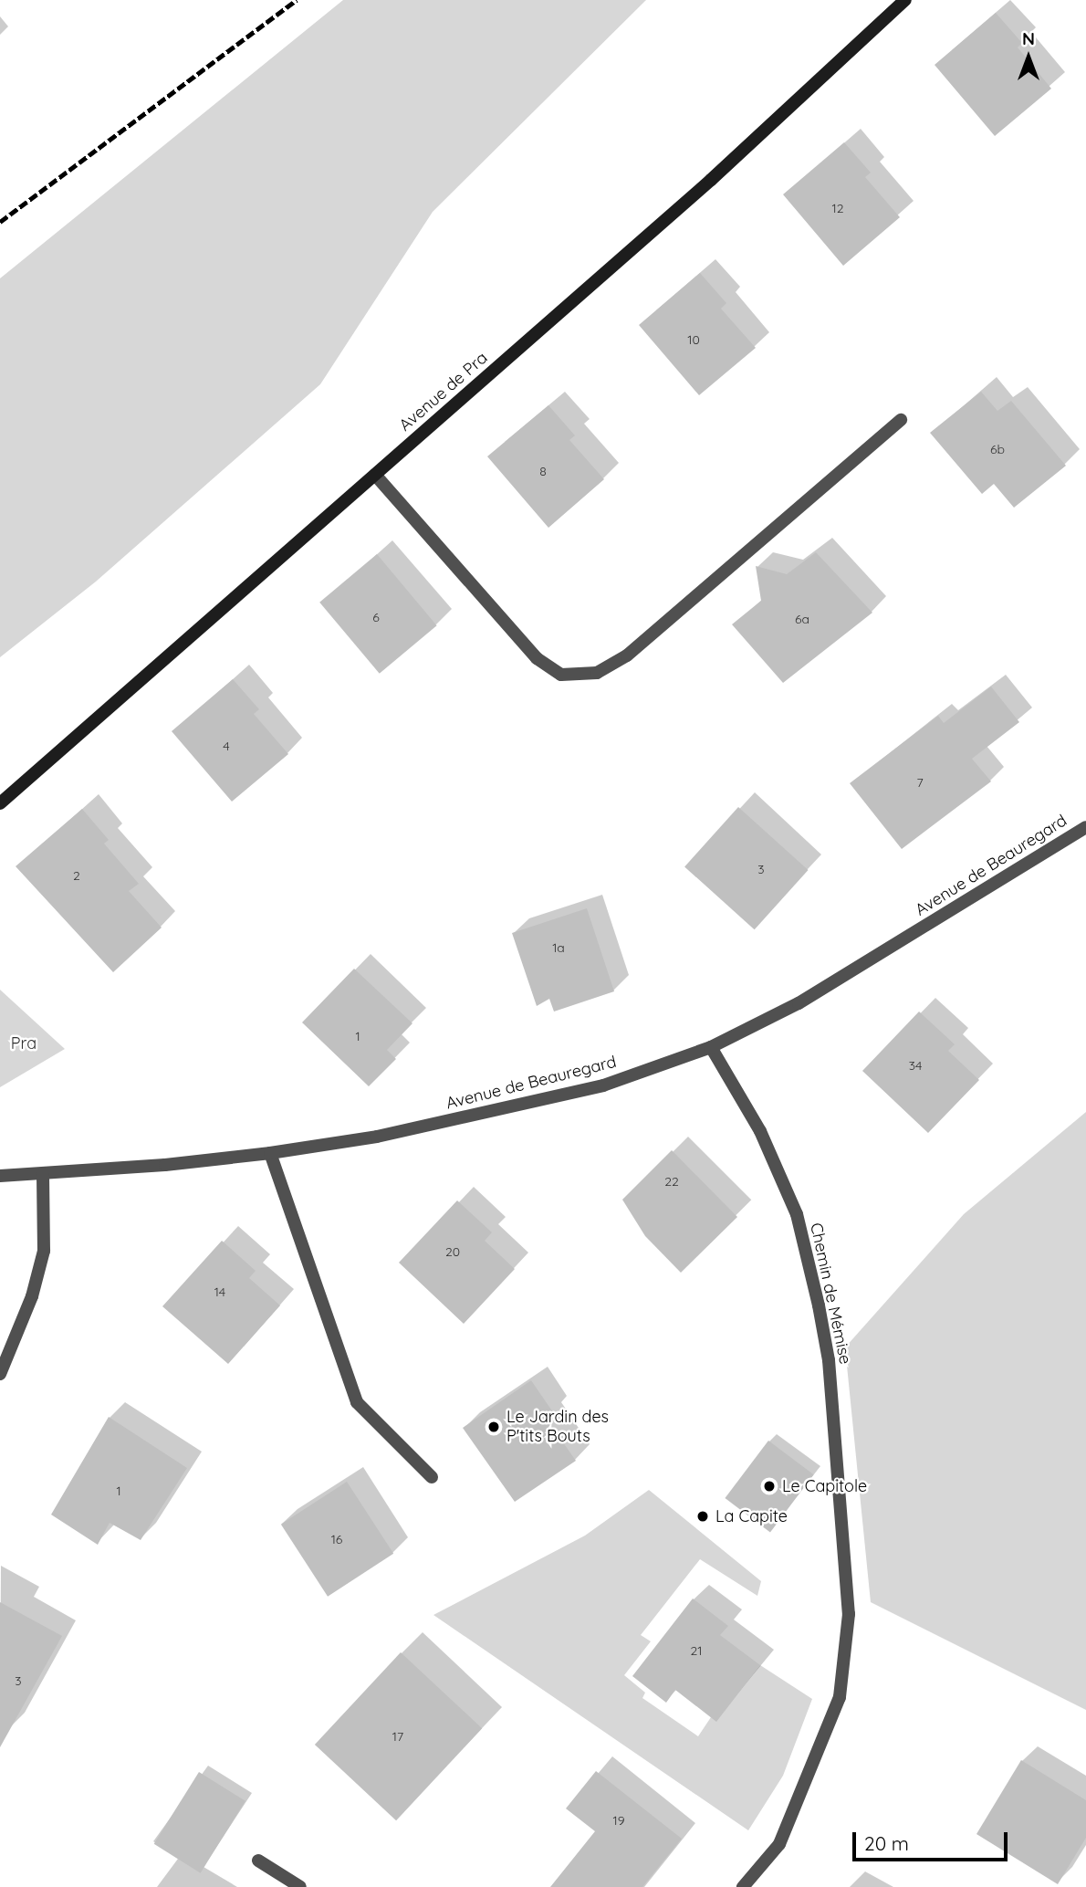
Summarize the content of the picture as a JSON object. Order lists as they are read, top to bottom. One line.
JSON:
{"streets":{"street":["Avenue de Pra","Avenue de Beauregard","Chemin de Mémise"]},"crossings":[["Avenue de Beauregard","Chemin de Mémise"]],"parks":["Pra"],"places":["Le Jardin des P'tits Bouts","Le Capitole","La Capite"],"house_numbers":["12","10","6b","8","6","6a","4","7","3","2","1a","1","34","22","20","14","1","16","21","3","17","19"],"scale_bar":"20 m","north":"top"}
